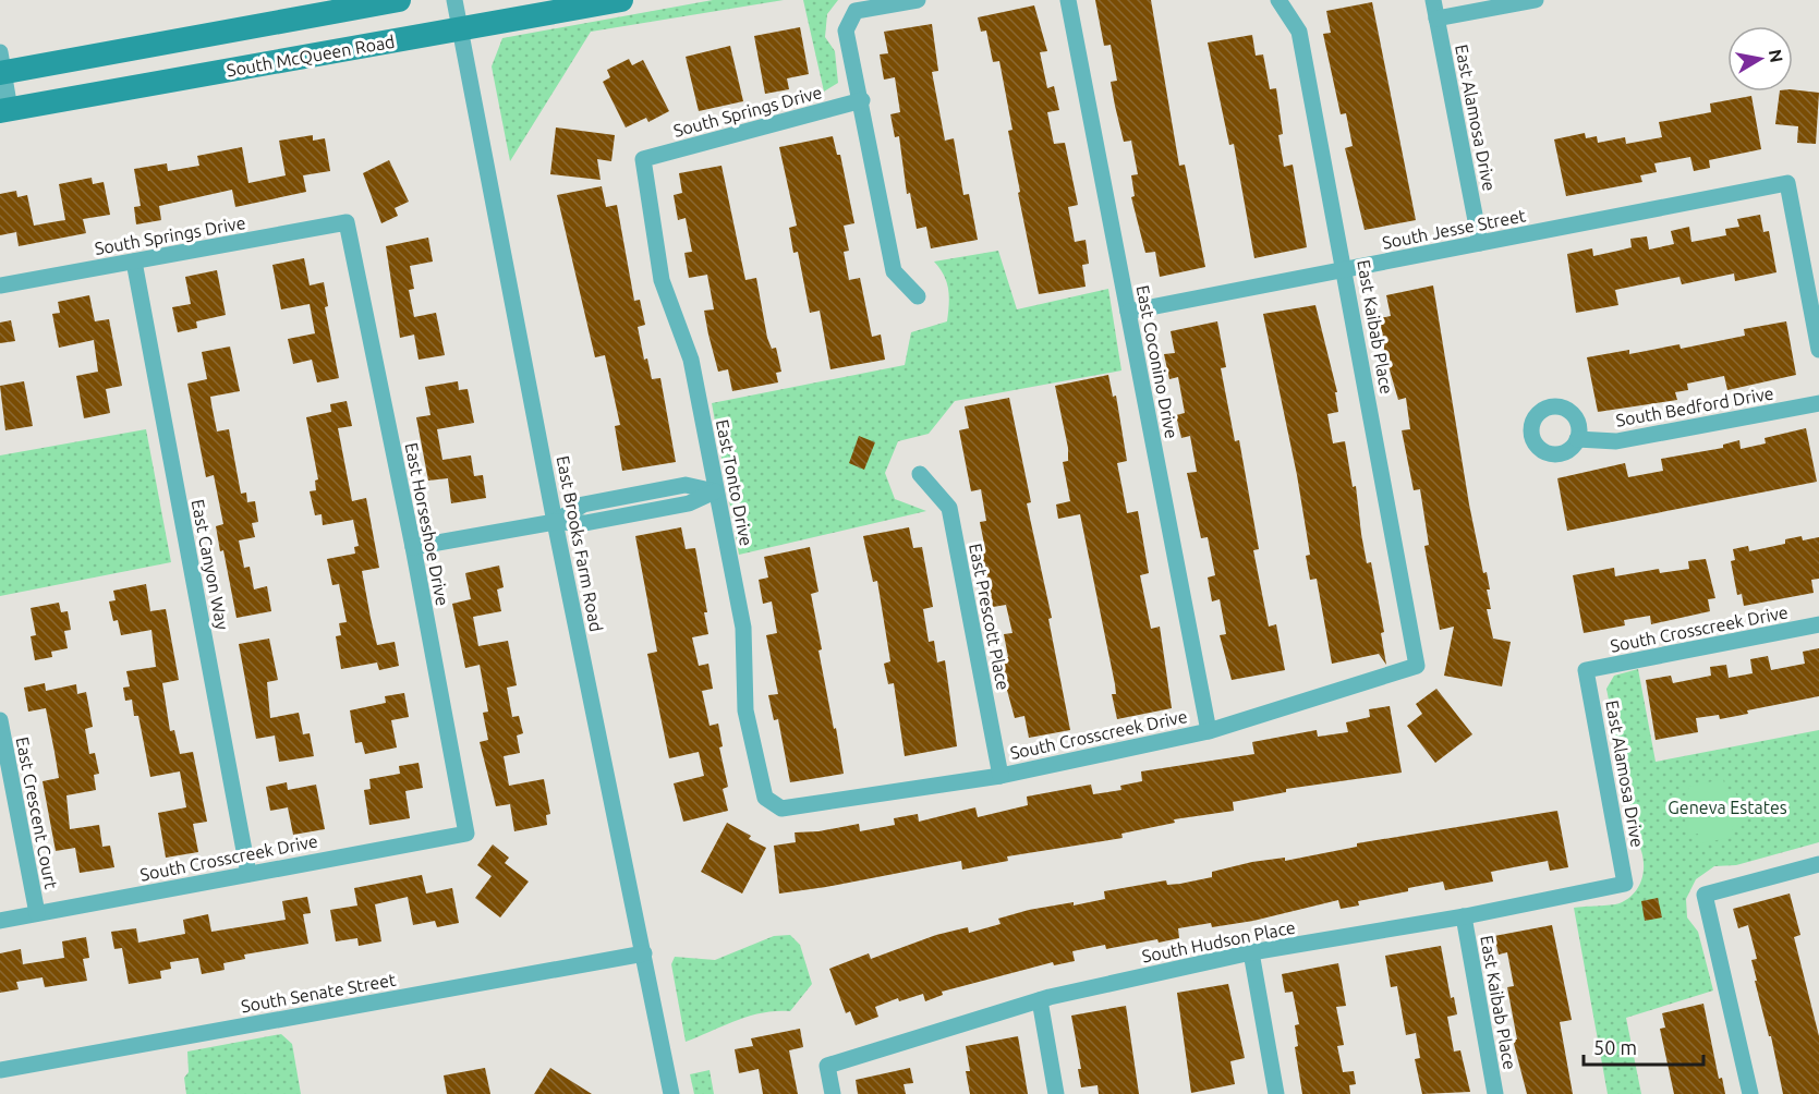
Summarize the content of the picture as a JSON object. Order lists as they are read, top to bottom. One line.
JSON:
{"streets":{"main road":["South McQueen Road"],"street":["South Springs Drive","East Alamosa Drive","South Jesse Street","East Kaibab Place","East Coconino Drive","South Bedford Drive","East Tonto Drive","East Horseshoe Drive","East Brooks Farm Road","East Canyon Way","East Prescott Place","South Crosscreek Drive","East Crescent Court","South Hudson Place","South Senate Street"]},"crossings":[["South McQueen Road","East Brooks Farm Road"],["South Springs Drive","East Tonto Drive"],["South Springs Drive","East Horseshoe Drive"],["South Springs Drive","East Canyon Way"],["East Alamosa Drive","South Jesse Street"],["East Alamosa Drive","South Crosscreek Drive"],["East Alamosa Drive","South Hudson Place"],["South Jesse Street","East Kaibab Place"],["South Jesse Street","East Coconino Drive"],["East Kaibab Place","South Crosscreek Drive"],["East Kaibab Place","South Hudson Place"],["East Coconino Drive","South Crosscreek Drive"],["East Tonto Drive","South Crosscreek Drive"],["East Horseshoe Drive","South Crosscreek Drive"],["East Brooks Farm Road","South Senate Street"],["East Canyon Way","South Crosscreek Drive"],["East Prescott Place","South Crosscreek Drive"],["South Crosscreek Drive","East Crescent Court"]],"parks":["Geneva Estates"],"scale_bar":"50 m","north":"right"}
